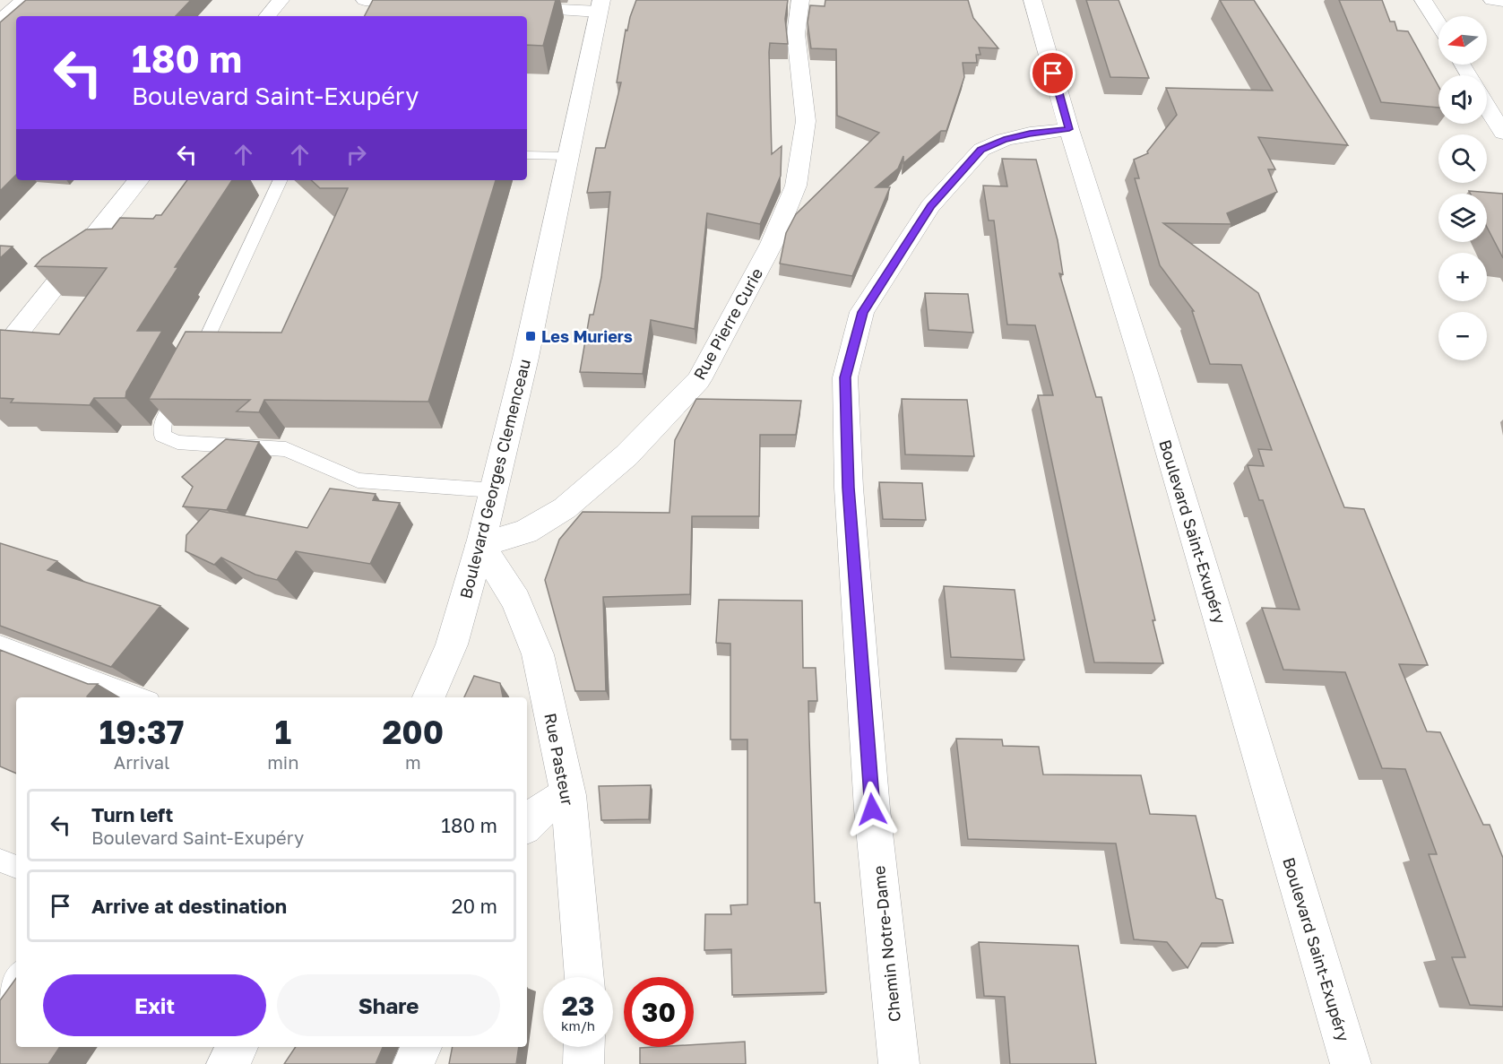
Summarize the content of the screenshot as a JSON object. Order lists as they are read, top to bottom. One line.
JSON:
{"streets":{"street":["Rue Pierre Curie","Boulevard Georges Clemenceau","Boulevard Saint-Exupéry","Rue Pasteur","Chemin Notre-Dame"]},"crossings":[["Rue Pierre Curie","Boulevard Georges Clemenceau"],["Rue Pierre Curie","Rue Pasteur"],["Boulevard Georges Clemenceau","Rue Pasteur"],["Boulevard Saint-Exupéry","Chemin Notre-Dame"]],"places":{"transit":["Les Muriers"]},"north":"left","page":{"map_buttons":["+","−"],"turn":["180 m","Boulevard Saint-Exupéry"],"eta":["19:37","Arrival","1","min","200","m"],"list":[{"name":"Turn left","note":"Boulevard Saint-Exupéry","value":"180 m"},{"name":"Arrive at destination","value":"20 m"}],"buttons":["Exit","Share"],"speed":"23 km/h","limit":"30"}}
